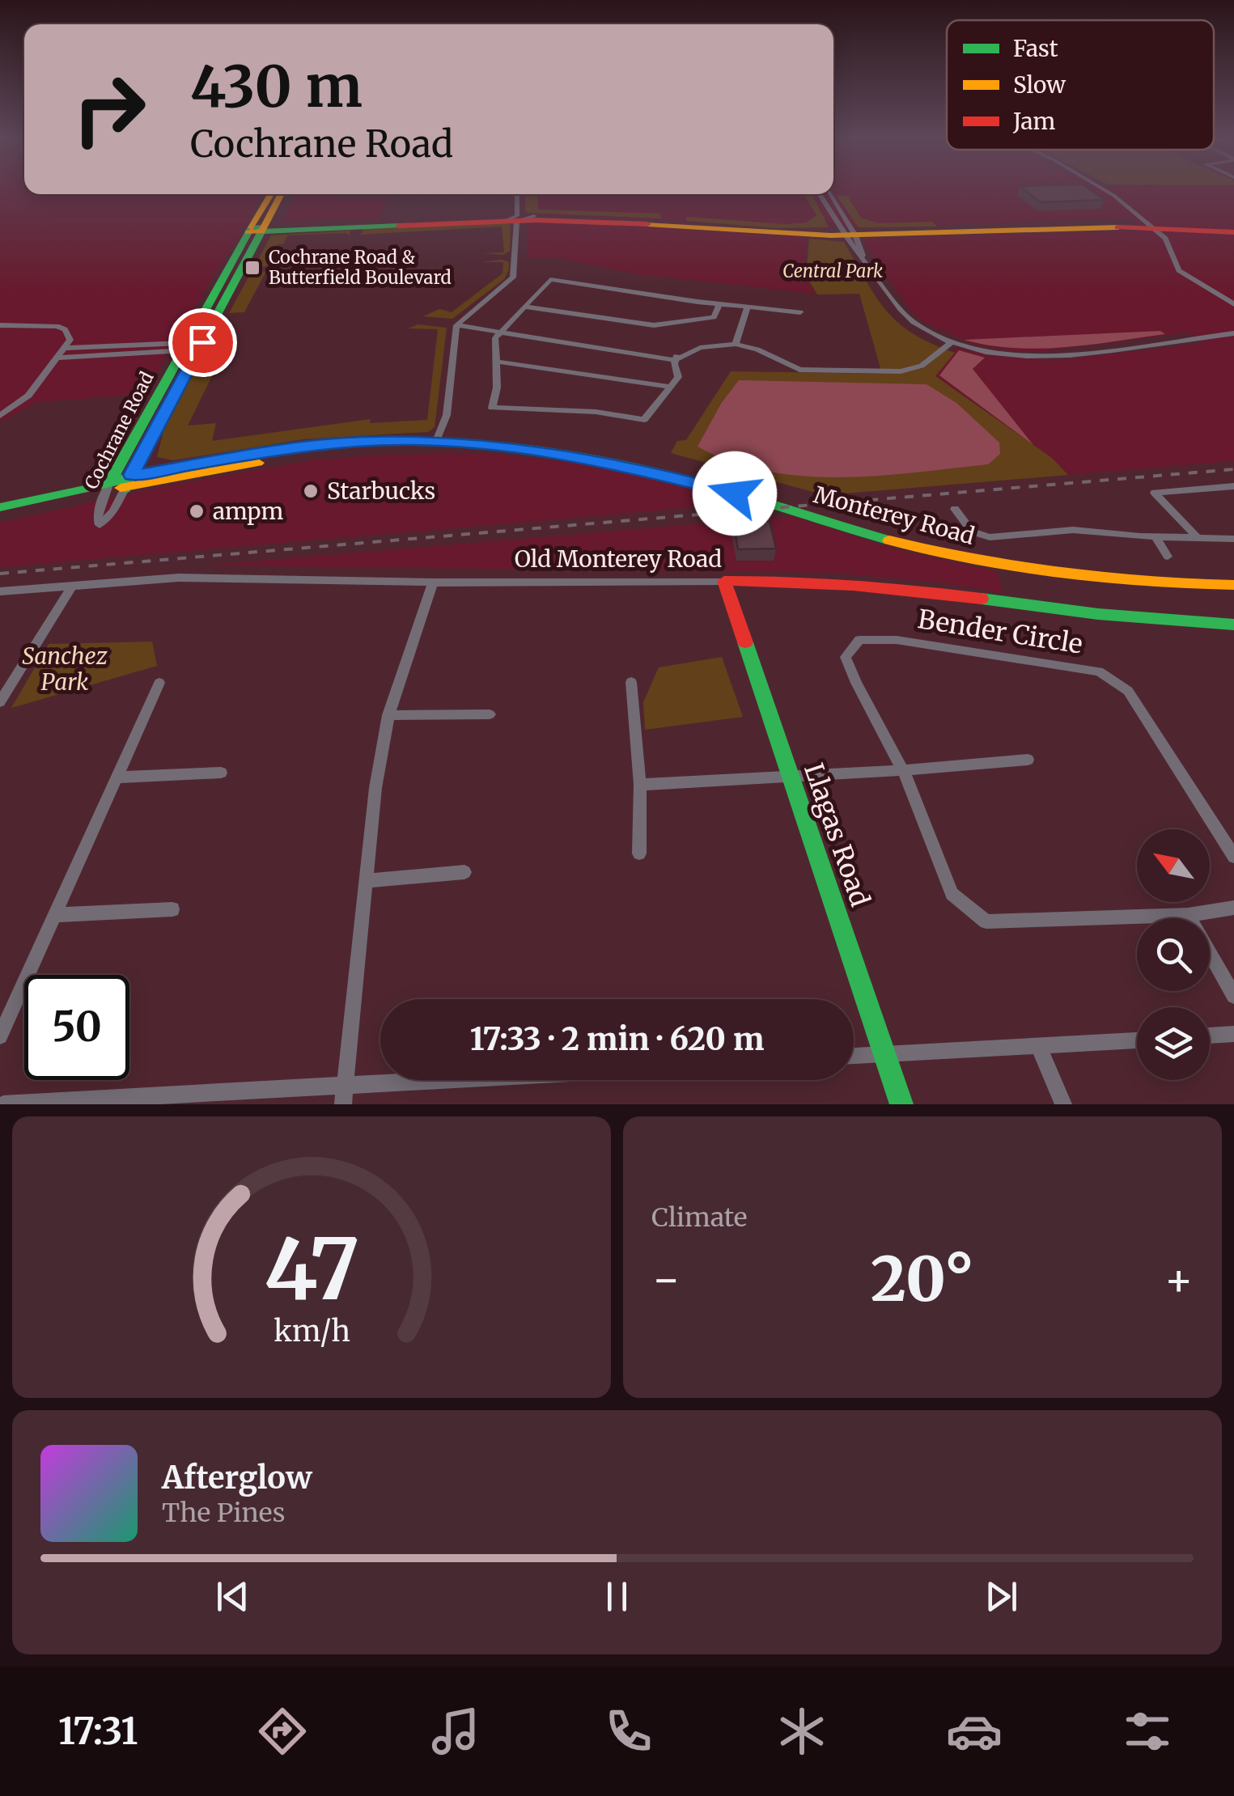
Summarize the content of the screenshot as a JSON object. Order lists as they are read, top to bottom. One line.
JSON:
{"streets":{"main road":["Cochrane Road","Monterey Road","Old Monterey Road","Llagas Road"],"street":["Bender Circle"]},"crossings":[["Cochrane Road","Monterey Road"],["Old Monterey Road","Llagas Road"]],"parks":["Central Park","Sanchez Park"],"places":{"transit":["Cochrane Road & Butterfield Boulevard"],"other":["Starbucks","ampm"]},"legend":["Fast","Slow","Jam"],"north":"top left","page":{"turn":["430 m","Cochrane Road"],"limit":"50","trip":"17:33 · 2 min · 620 m","tile":"Climate","heat":["−","20°","+"],"song":["Afterglow","The Pines"],"tabs":"17:31","gauge":["47","km/h"]}}
